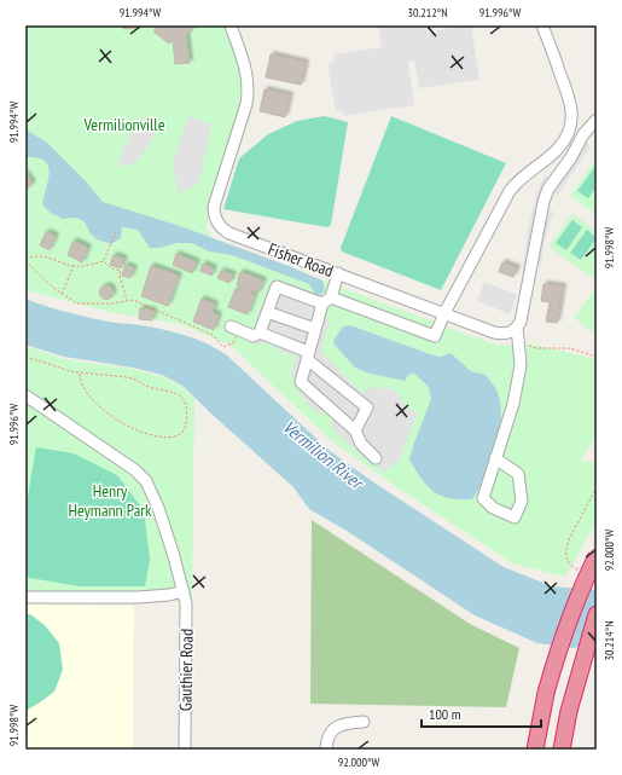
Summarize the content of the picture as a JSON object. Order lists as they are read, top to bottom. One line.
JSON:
{"streets":{"street":["Fisher Road","Gauthier Road"]},"water":["Vermilion River"],"parks":["Vermilionville","Henry Heymann Park"],"scale_bar":"100 m","coordinates":["91.994°W","30.212°N","91.996°W","91.998°W","92.000°W","30.214°N"]}
